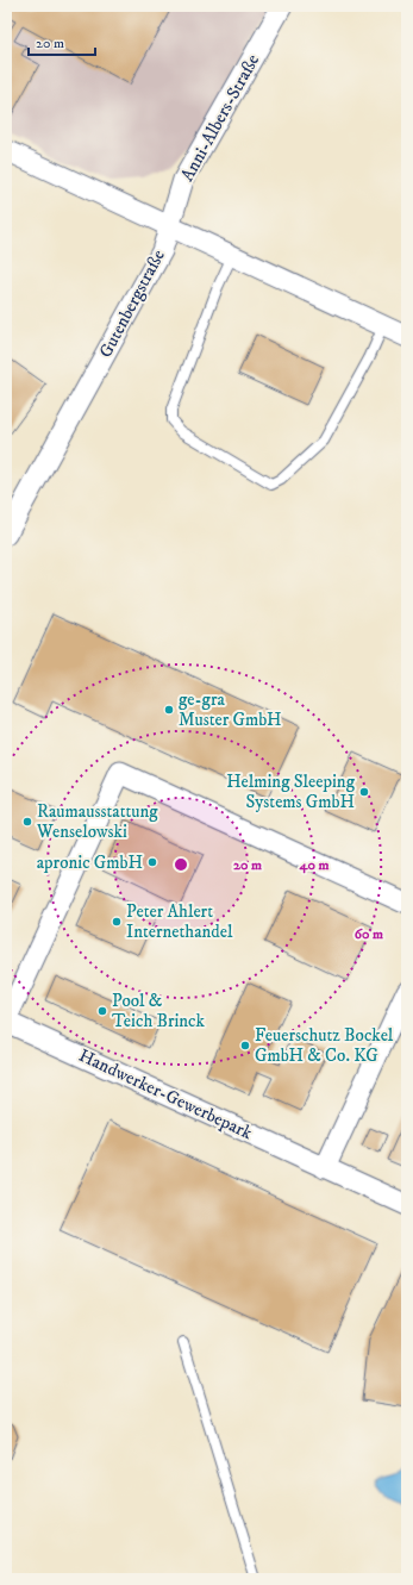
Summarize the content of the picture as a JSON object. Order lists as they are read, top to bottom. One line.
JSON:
{"streets":{"street":["Anni-Albers-Straße","Gutenbergstraße","Handwerker-Gewerbepark"]},"crossings":[["Anni-Albers-Straße","Gutenbergstraße"]],"places":["ge-gra Muster GmbH","Helming Sleeping Systems GmbH","Raumausstattung Wenselowski","apronic GmbH","Peter Ahlert Internethandel","Pool & Teich Brinck","Feuerschutz Bockel GmbH & Co. KG"],"scale_bar":"20 m","rings":["20 m","40 m","60 m"]}
